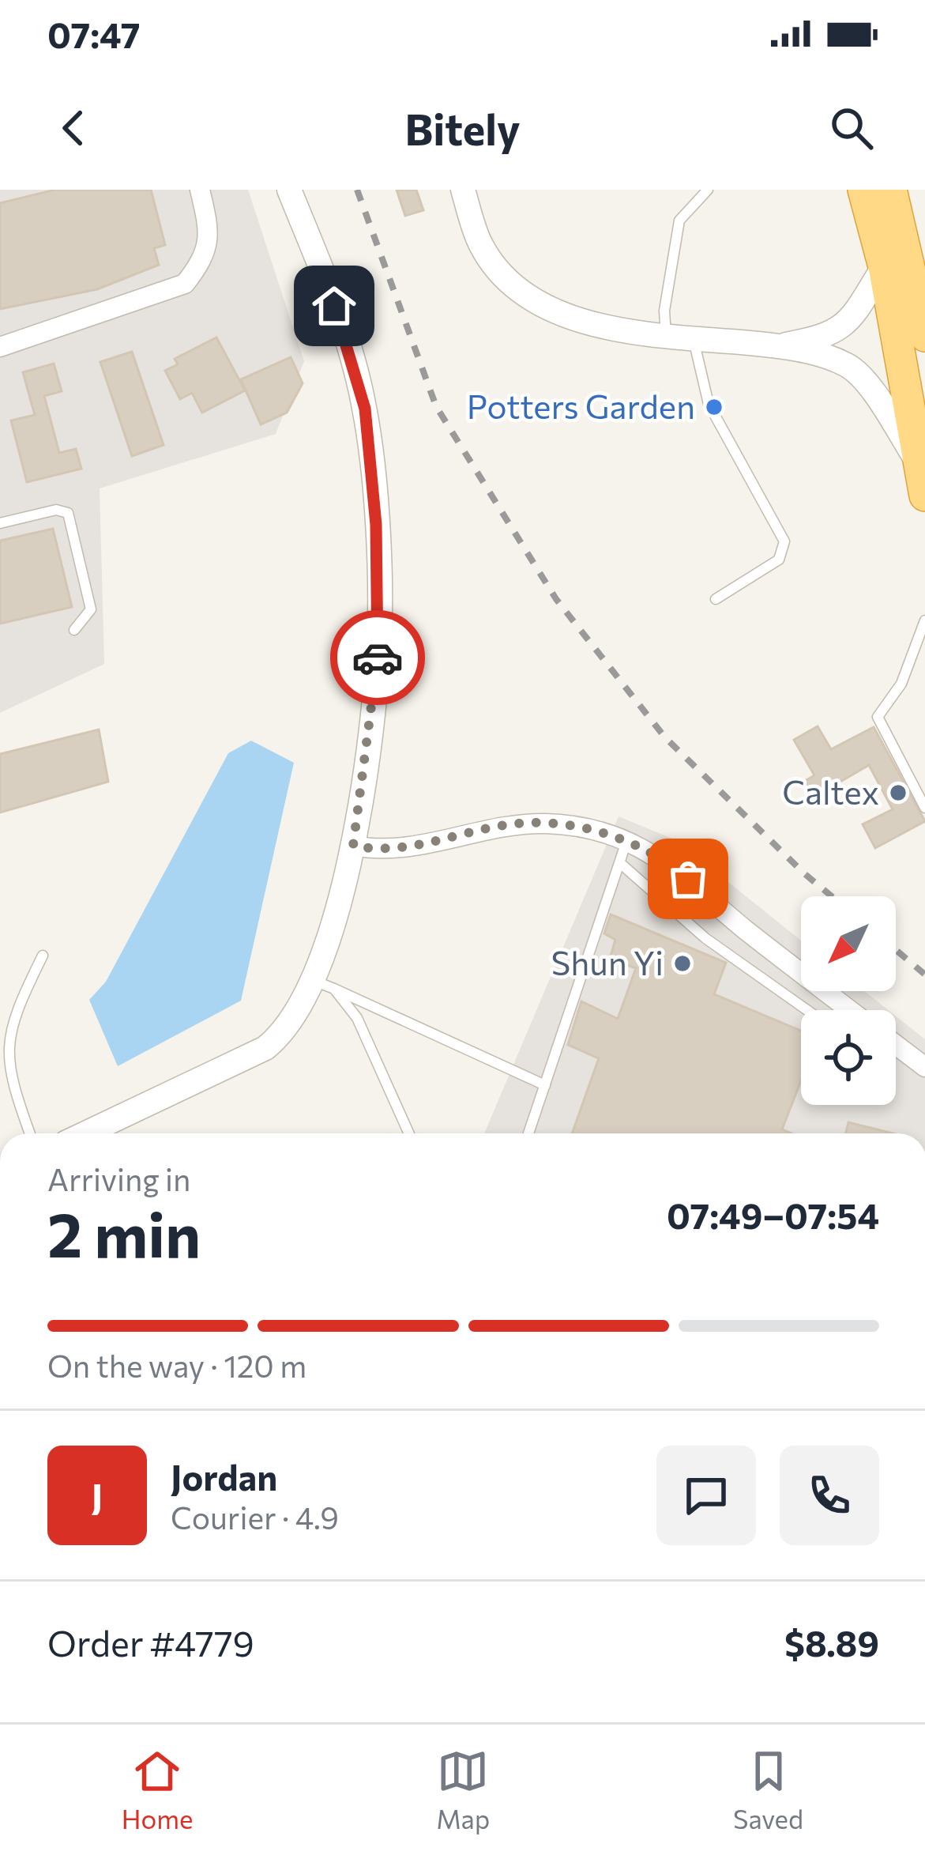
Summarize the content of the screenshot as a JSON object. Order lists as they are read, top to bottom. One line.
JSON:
{"places":["Potters Garden","Caltex","Shun Yi"],"north":"bottom left","page":{"status":"07:47","header":"Bitely","heading":["2 min","Arriving in","07:49–07:54"],"panel":["Jordan","Courier · 4.9","Order #4779","$8.89"],"bar":"On the way · 120 m","round":"J","tabs":["Home","Map","Saved"]}}
